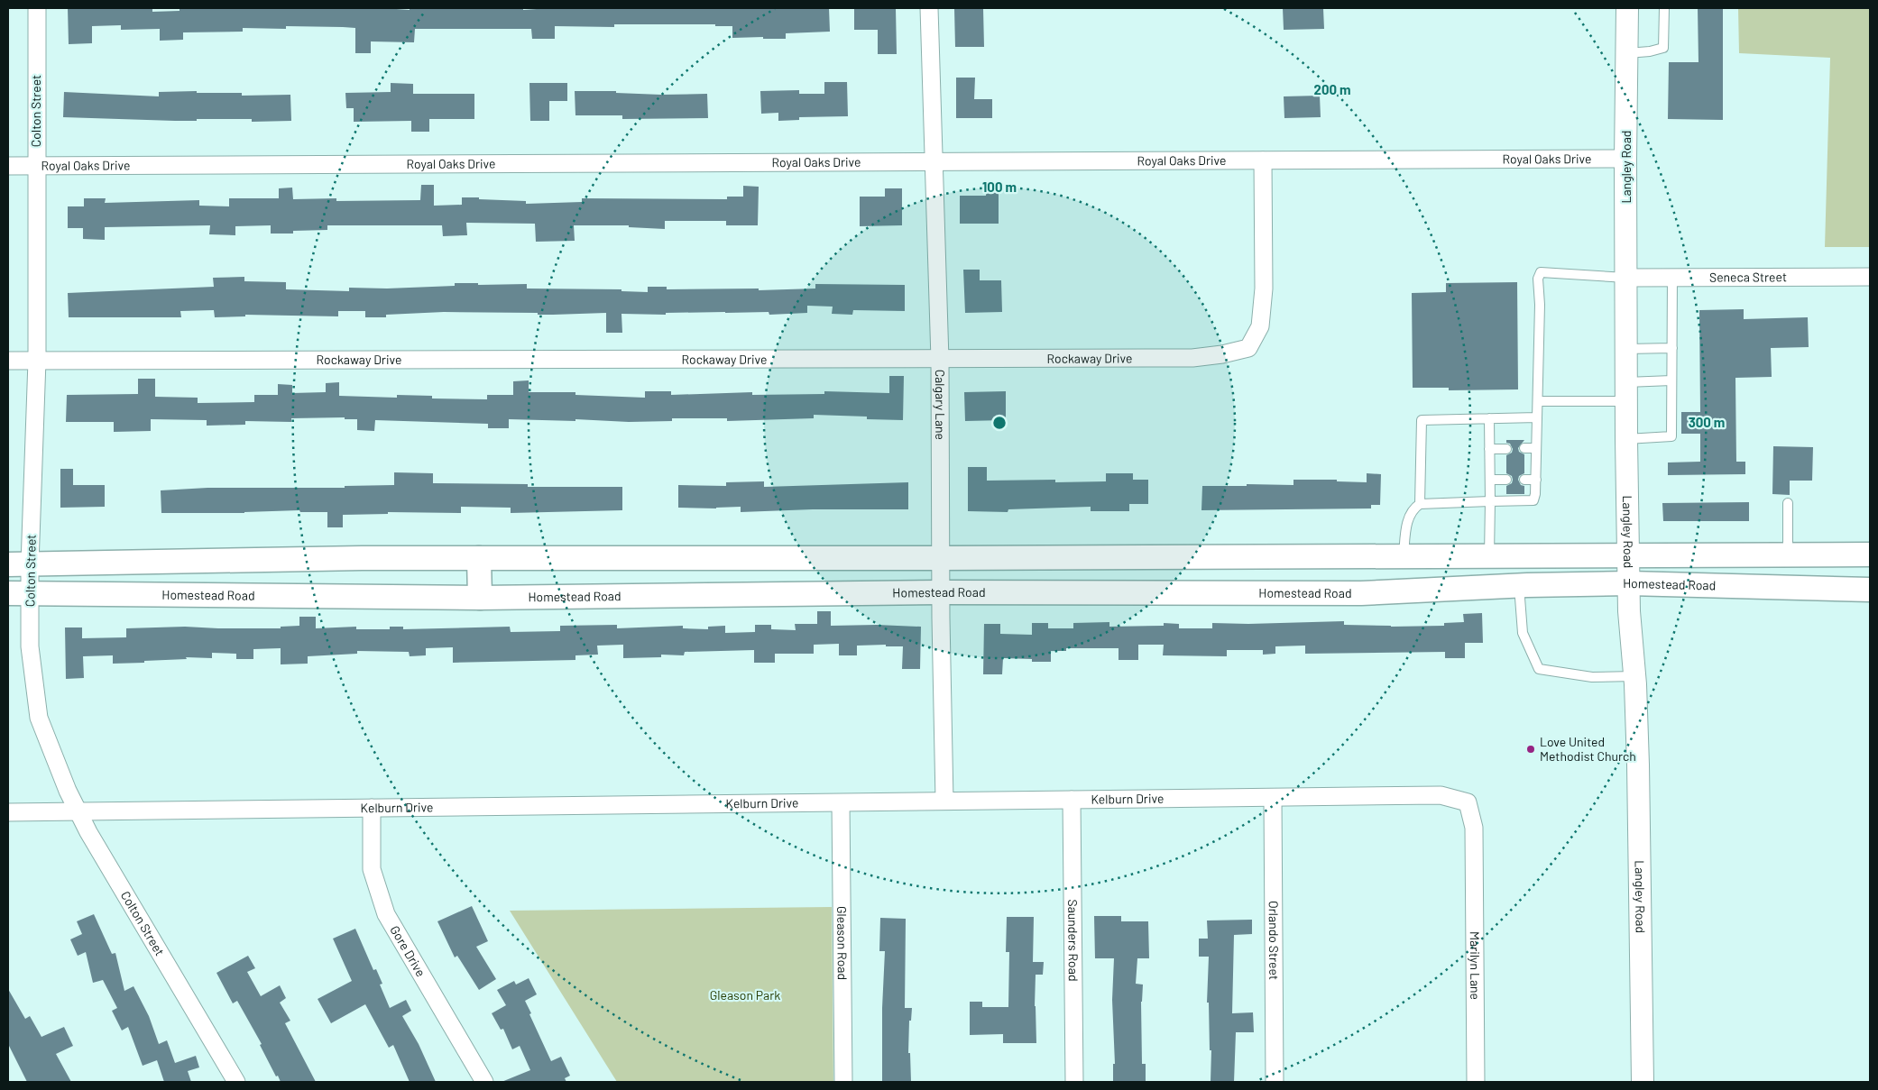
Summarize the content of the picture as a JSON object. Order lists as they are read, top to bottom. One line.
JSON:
{"streets":{"main road":["Homestead Road"],"street":["Colton Street","Royal Oaks Drive","Langley Road","Seneca Street","Rockaway Drive","Calgary Lane","Kelburn Drive","Orlando Street","Saunders Road","Gleason Road","Gore Drive","Marilyn Lane"]},"crossings":[["Colton Street","Royal Oaks Drive"],["Colton Street","Rockaway Drive"],["Colton Street","Homestead Road"],["Colton Street","Kelburn Drive"],["Royal Oaks Drive","Langley Road"],["Royal Oaks Drive","Rockaway Drive"],["Royal Oaks Drive","Calgary Lane"],["Langley Road","Seneca Street"],["Langley Road","Homestead Road"],["Rockaway Drive","Calgary Lane"],["Calgary Lane","Homestead Road"],["Calgary Lane","Kelburn Drive"],["Kelburn Drive","Orlando Street"],["Kelburn Drive","Saunders Road"],["Kelburn Drive","Gleason Road"],["Kelburn Drive","Gore Drive"],["Kelburn Drive","Marilyn Lane"]],"parks":["Gleason Park"],"places":["Love United Methodist Church"],"rings":["200 m","100 m","300 m"]}
